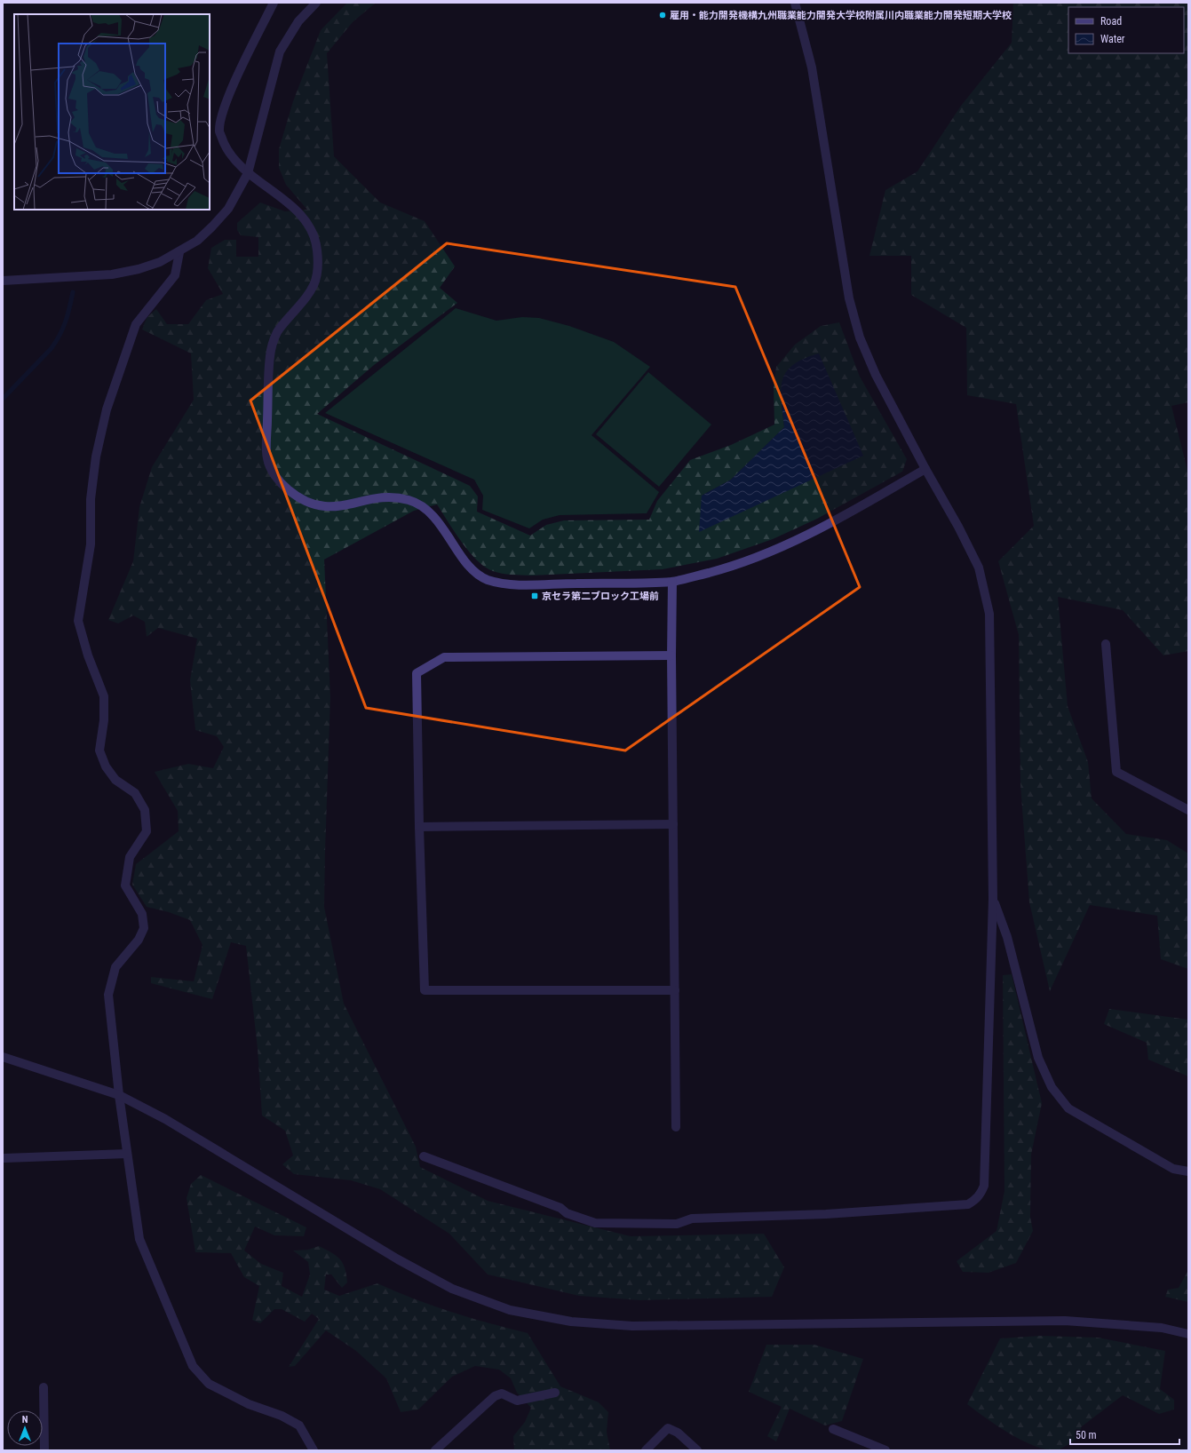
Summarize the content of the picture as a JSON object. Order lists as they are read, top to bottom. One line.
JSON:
{"places":{"other":["雇用・能力開発機構九州職業能力開発大学校附属川内職業能力開発短期大学校"],"transit":["京セラ第二ブロック工場前"]},"legend":["Road","Water"],"scale_bar":"50 m","north":"top"}
